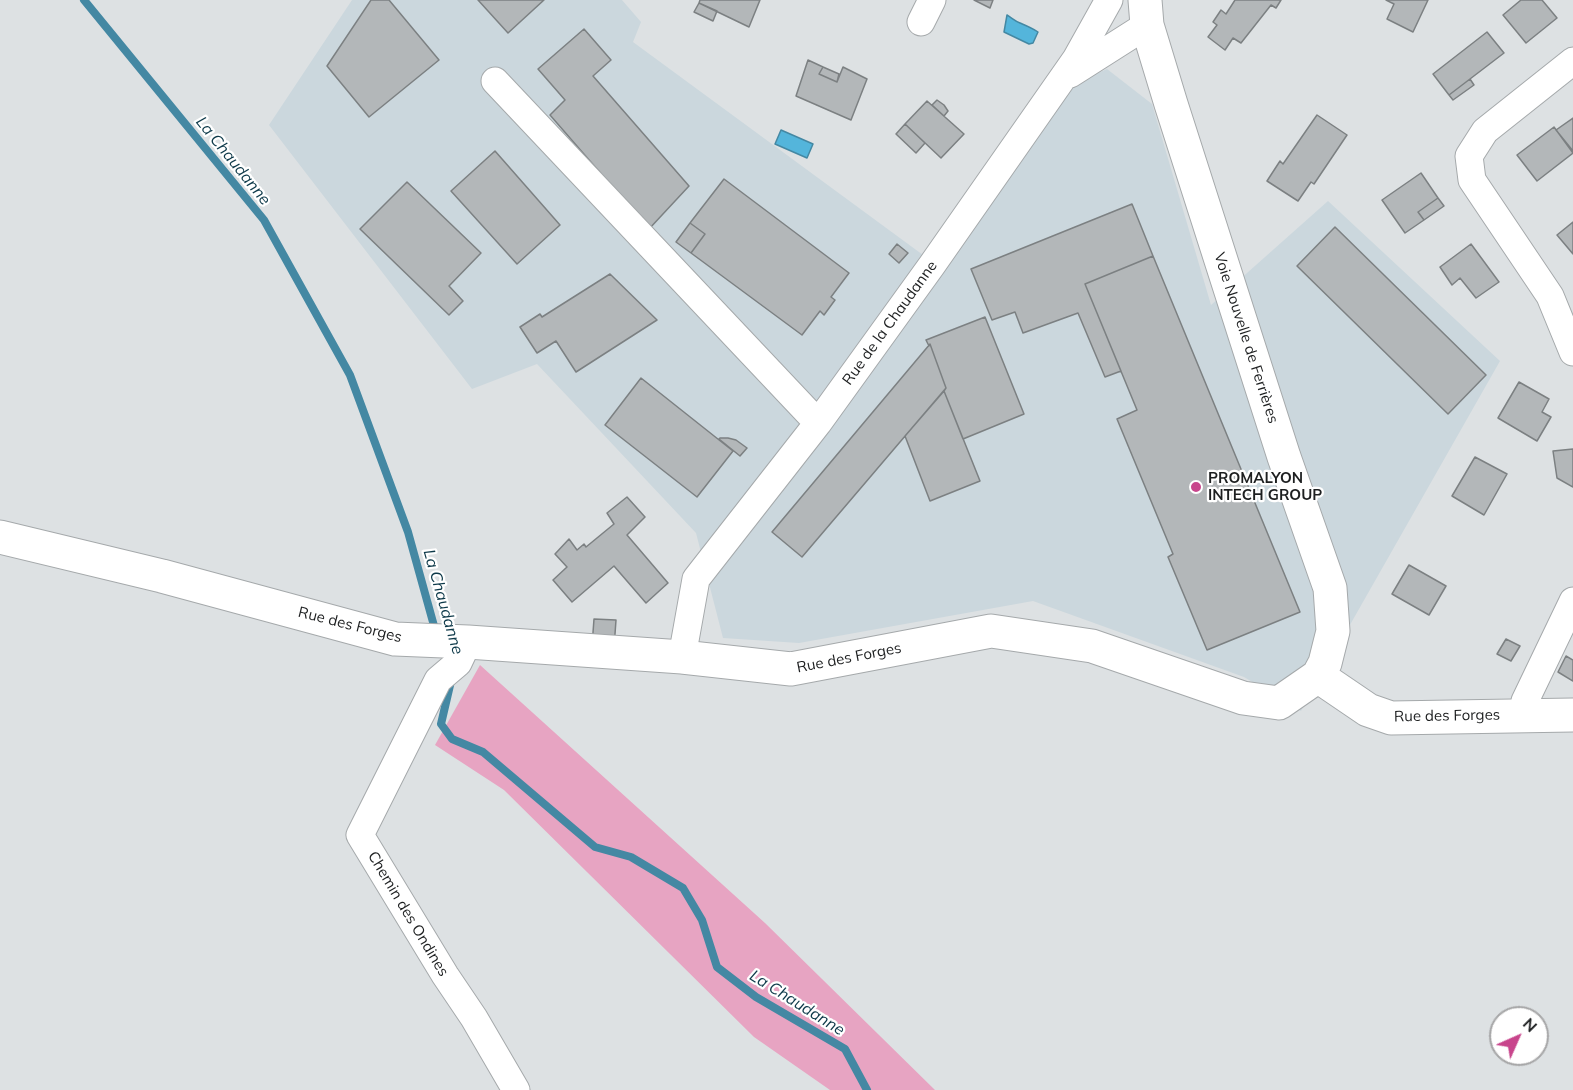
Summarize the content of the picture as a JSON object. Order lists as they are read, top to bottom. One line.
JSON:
{"streets":{"street":["Rue de la Chaudanne","Voie Nouvelle de Ferrières","Rue des Forges","Chemin des Ondines"]},"crossings":[["Rue de la Chaudanne","Voie Nouvelle de Ferrières"],["Rue de la Chaudanne","Rue des Forges"],["Voie Nouvelle de Ferrières","Rue des Forges"],["Rue des Forges","Chemin des Ondines"]],"water":["La Chaudanne"],"places":["PROMALYON INTECH GROUP"],"north":"top right"}
